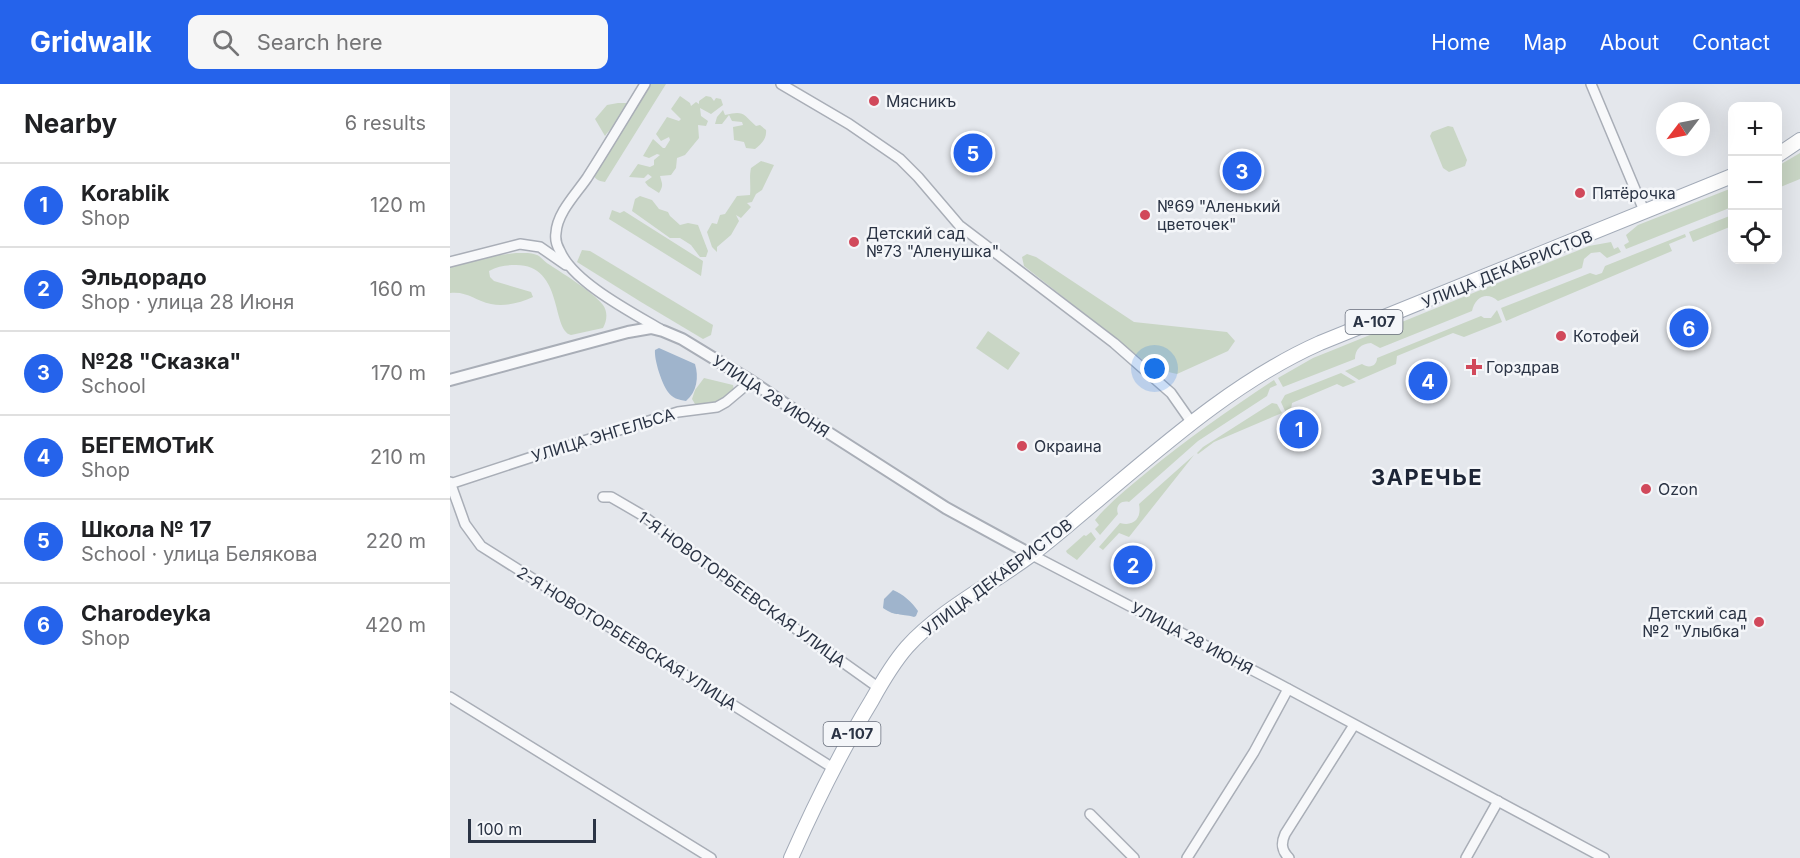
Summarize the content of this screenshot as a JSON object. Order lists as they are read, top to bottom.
{
  "streets": {
    "main road": ["УЛИЦА ДЕКАБРИСТОВ", "А-107"],
    "street": [
      "УЛИЦА 28 ИЮНЯ",
      "УЛИЦА ЭНГЕЛЬСА",
      "1-Я НОВОТОРБЕЕВСКАЯ УЛИЦА",
      "2-Я НОВОТОРБЕЕВСКАЯ УЛИЦА"
    ]
  },
  "crossings": [
    ["УЛИЦА ДЕКАБРИСТОВ", "УЛИЦА 28 ИЮНЯ"],
    ["УЛИЦА ДЕКАБРИСТОВ", "1-Я НОВОТОРБЕЕВСКАЯ УЛИЦА"],
    ["УЛИЦА ДЕКАБРИСТОВ", "2-Я НОВОТОРБЕЕВСКАЯ УЛИЦА"],
    ["УЛИЦА 28 ИЮНЯ", "УЛИЦА ЭНГЕЛЬСА"],
    ["УЛИЦА ЭНГЕЛЬСА", "2-Я НОВОТОРБЕЕВСКАЯ УЛИЦА"]
  ],
  "districts": ["ЗАРЕЧЬЕ"],
  "places": {
    "other": [
      "Мясникъ",
      "Пятёрочка",
      "№69 \"Аленький цветочек\"",
      "Детский сад №73 \"Аленушка\"",
      "Котофей",
      "Окраина",
      "Ozon",
      "Детский сад №2 \"Улыбка\""
    ],
    "health": ["Горздрав"]
  },
  "scale_bar": "100 m",
  "north": "bottom left",
  "page": {
    "header": "Gridwalk",
    "search": "Search here",
    "nav": [
      "Home",
      "Map",
      "About",
      "Contact"
    ],
    "heading": ["Nearby", "6 results"],
    "map_buttons": ["+", "−"],
    "pins": [
      "5",
      "3",
      "6",
      "4",
      "1",
      "2"
    ],
    "list": [
      {
        "mark": "1",
        "name": "Korablik",
        "note": "Shop",
        "value": "120 m"
      },
      {
        "mark": "2",
        "name": "Эльдорадо",
        "note": "Shop · улица 28 Июня",
        "value": "160 m"
      },
      {
        "mark": "3",
        "name": "№28 \"Сказка\"",
        "note": "School",
        "value": "170 m"
      },
      {
        "mark": "4",
        "name": "БЕГЕМОТиК",
        "note": "Shop",
        "value": "210 m"
      },
      {
        "mark": "5",
        "name": "Школа № 17",
        "note": "School · улица Белякова",
        "value": "220 m"
      },
      {
        "mark": "6",
        "name": "Charodeyka",
        "note": "Shop",
        "value": "420 m"
      }
    ],
    "scale": "100 m"
  }
}
